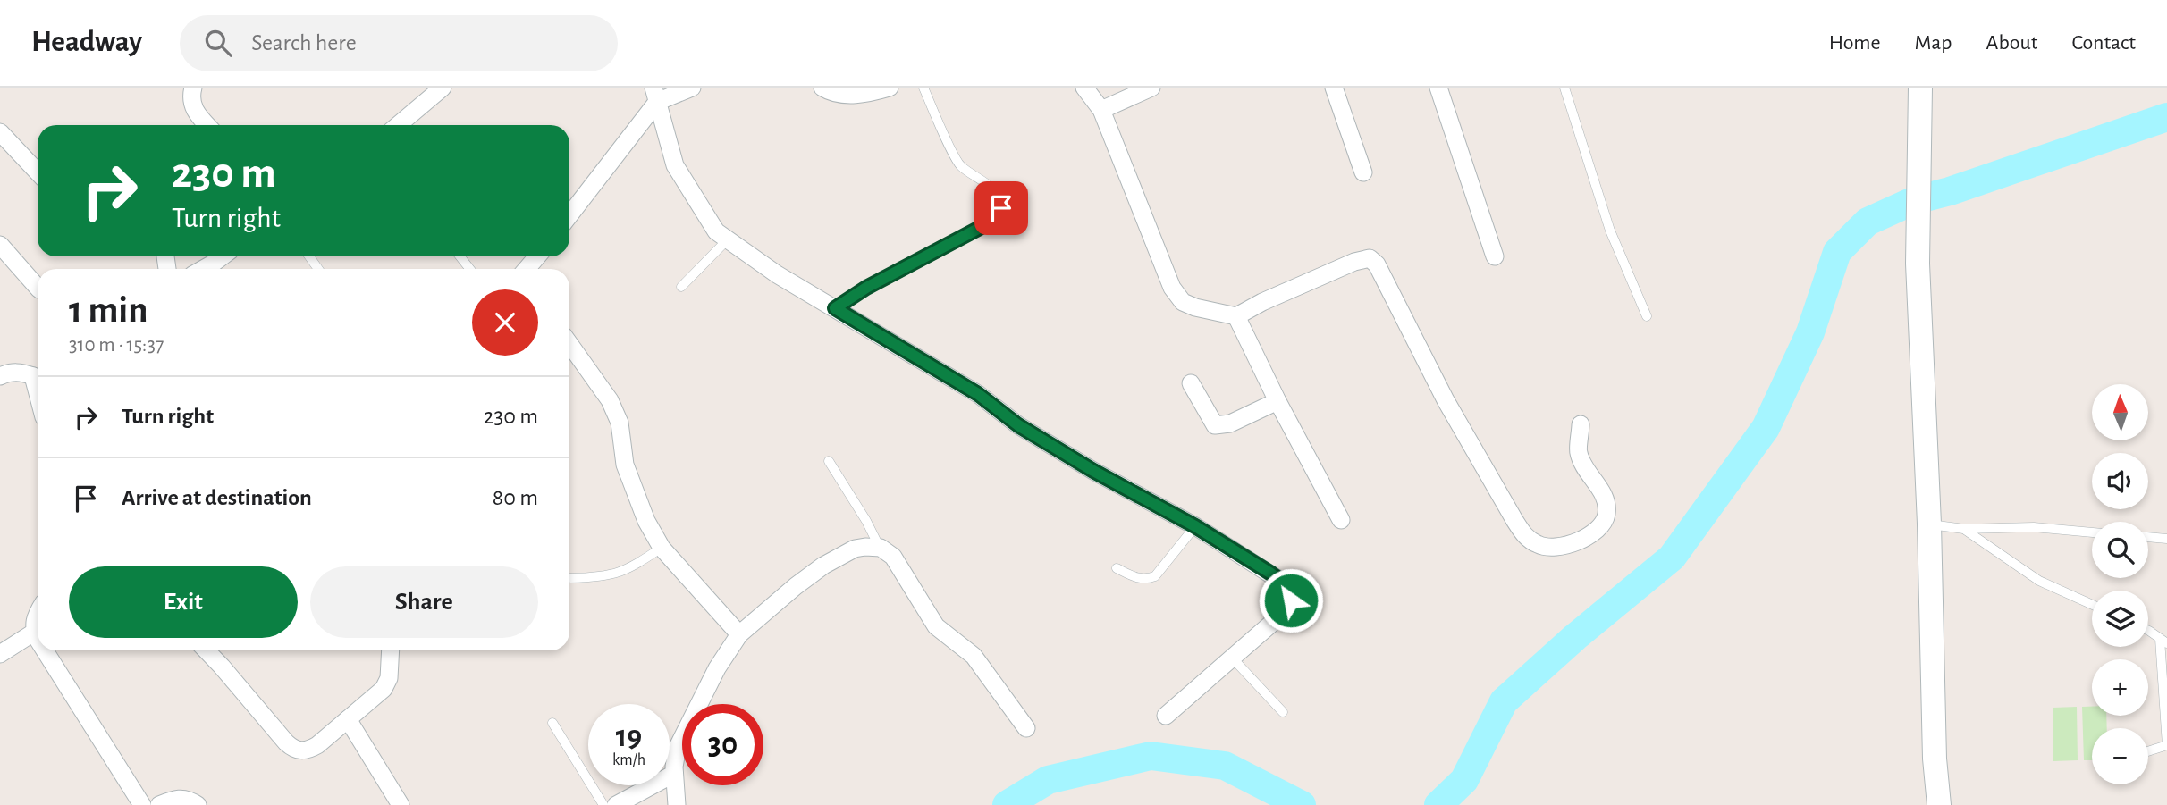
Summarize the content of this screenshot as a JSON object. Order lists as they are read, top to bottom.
{
  "north": "top",
  "page": {
    "header": "Headway",
    "search": "Search here",
    "nav": [
      "Home",
      "Map",
      "About",
      "Contact"
    ],
    "turn": ["230 m", "Turn right"],
    "heading": ["1 min", "310 m · 15:37"],
    "list": [
      {
        "name": "Turn right",
        "value": "230 m"
      },
      {
        "name": "Arrive at destination",
        "value": "80 m"
      }
    ],
    "map_buttons": ["+", "−"],
    "buttons": ["Exit", "Share"],
    "speed": "19 km/h",
    "limit": "30"
  }
}
